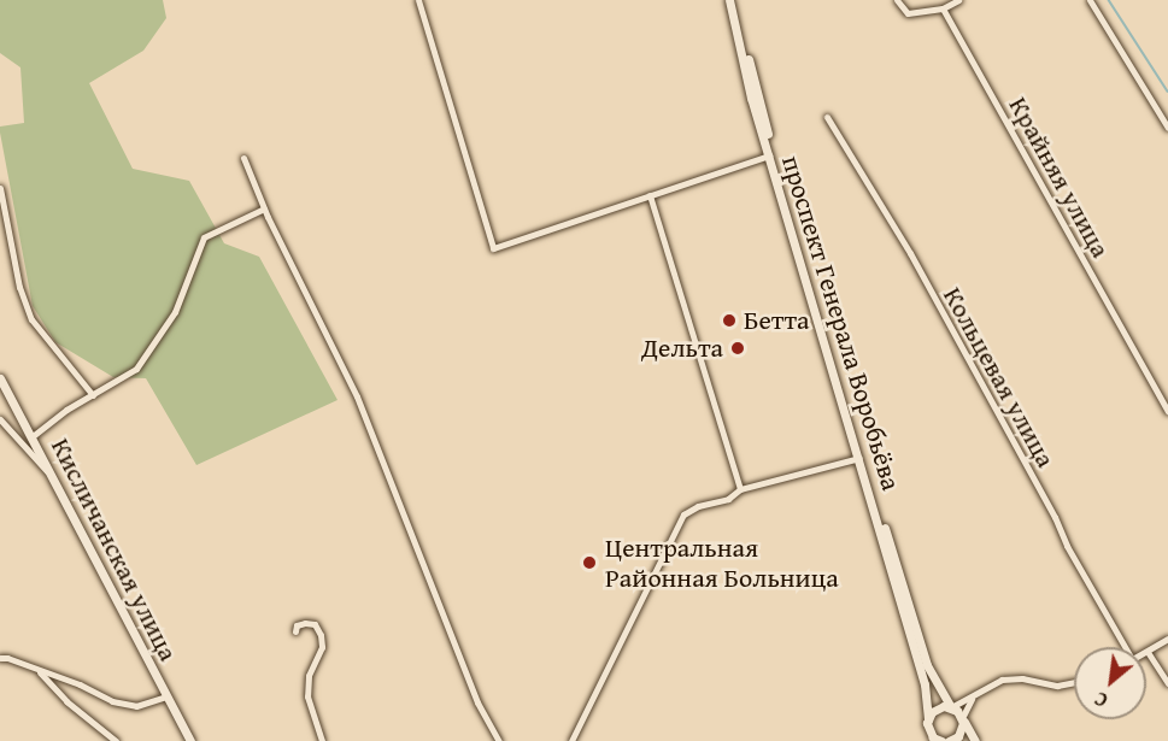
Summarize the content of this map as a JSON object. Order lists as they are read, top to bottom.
{
  "streets": {
    "main road": ["проспект Генерала Воробьёва", "Кисличанская улица"],
    "street": ["Крайняя улица", "Кольцевая улица"]
  },
  "places": ["Бетта", "Дельта", "Центральная Районная Больница"],
  "north": "bottom left"
}
